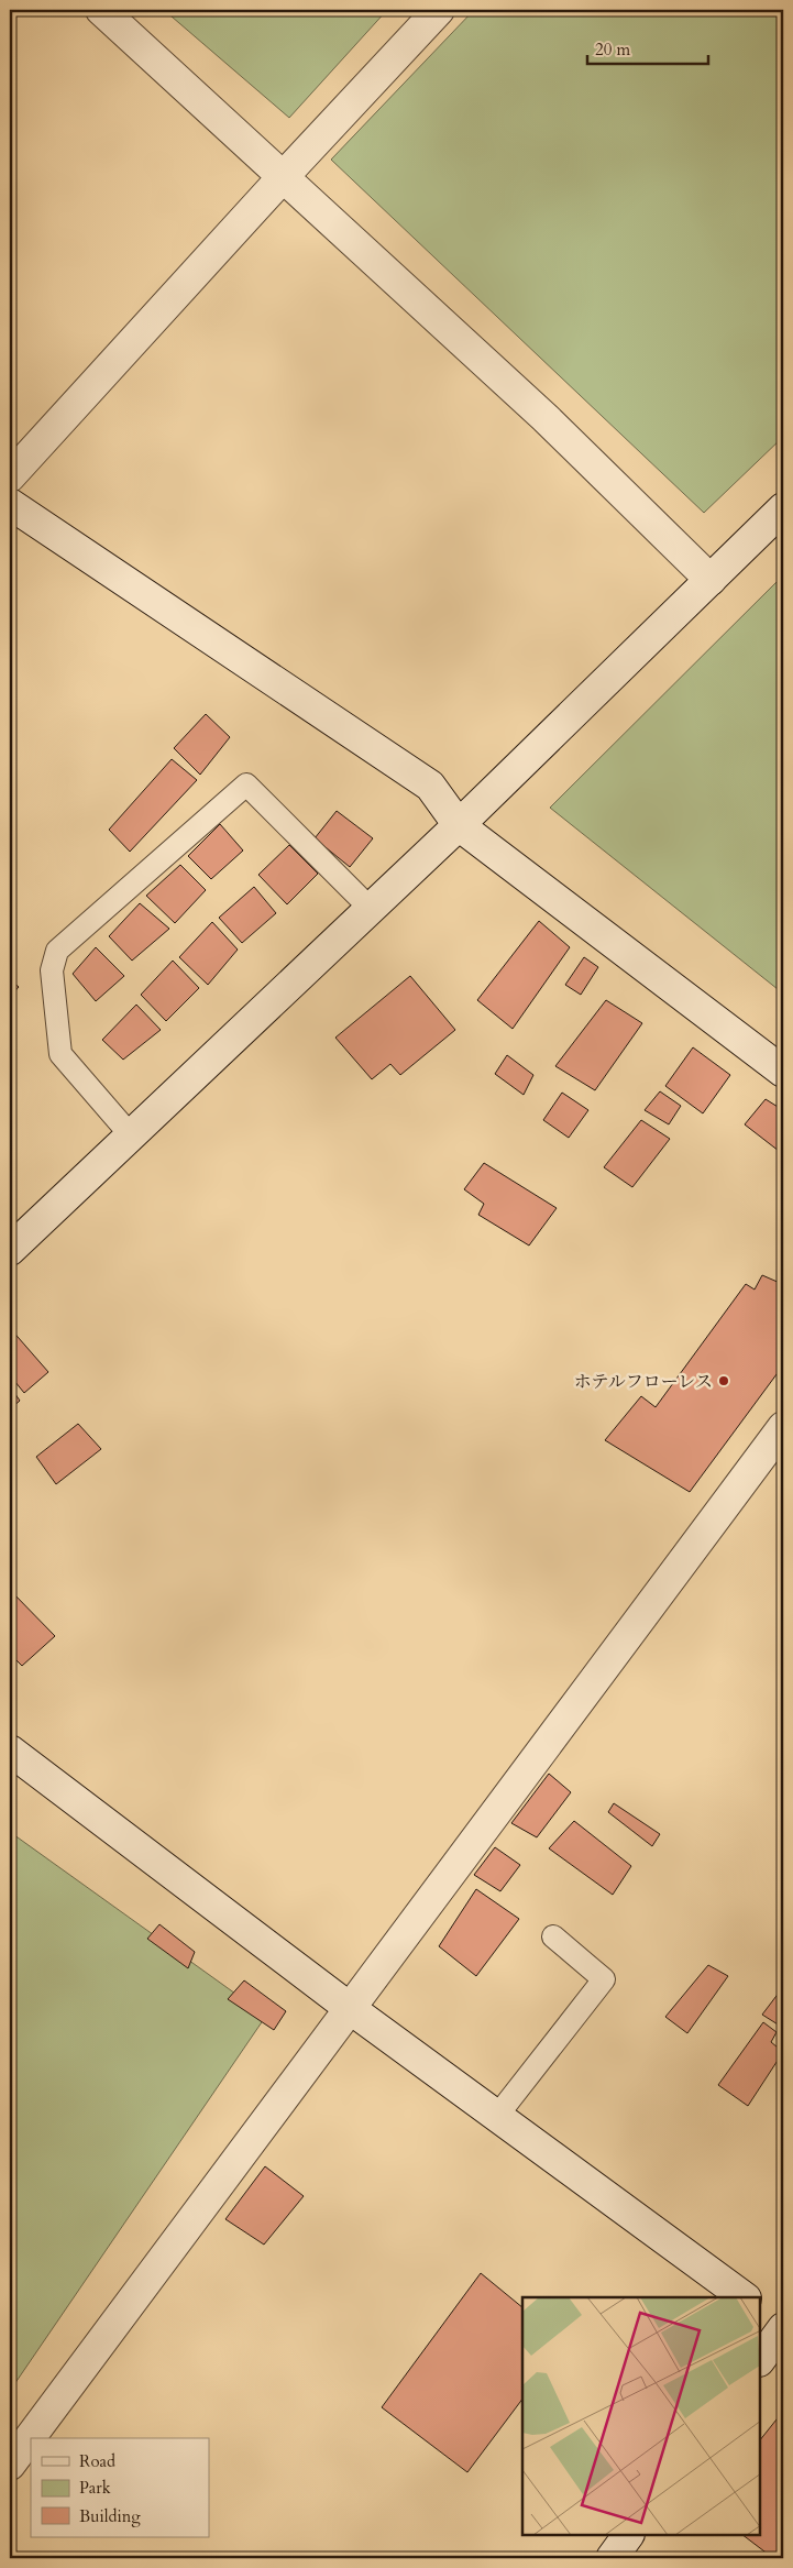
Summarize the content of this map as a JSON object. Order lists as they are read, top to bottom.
{
  "places": ["ホテルフローレス"],
  "legend": ["Road", "Park", "Building"],
  "scale_bar": "20 m"
}
